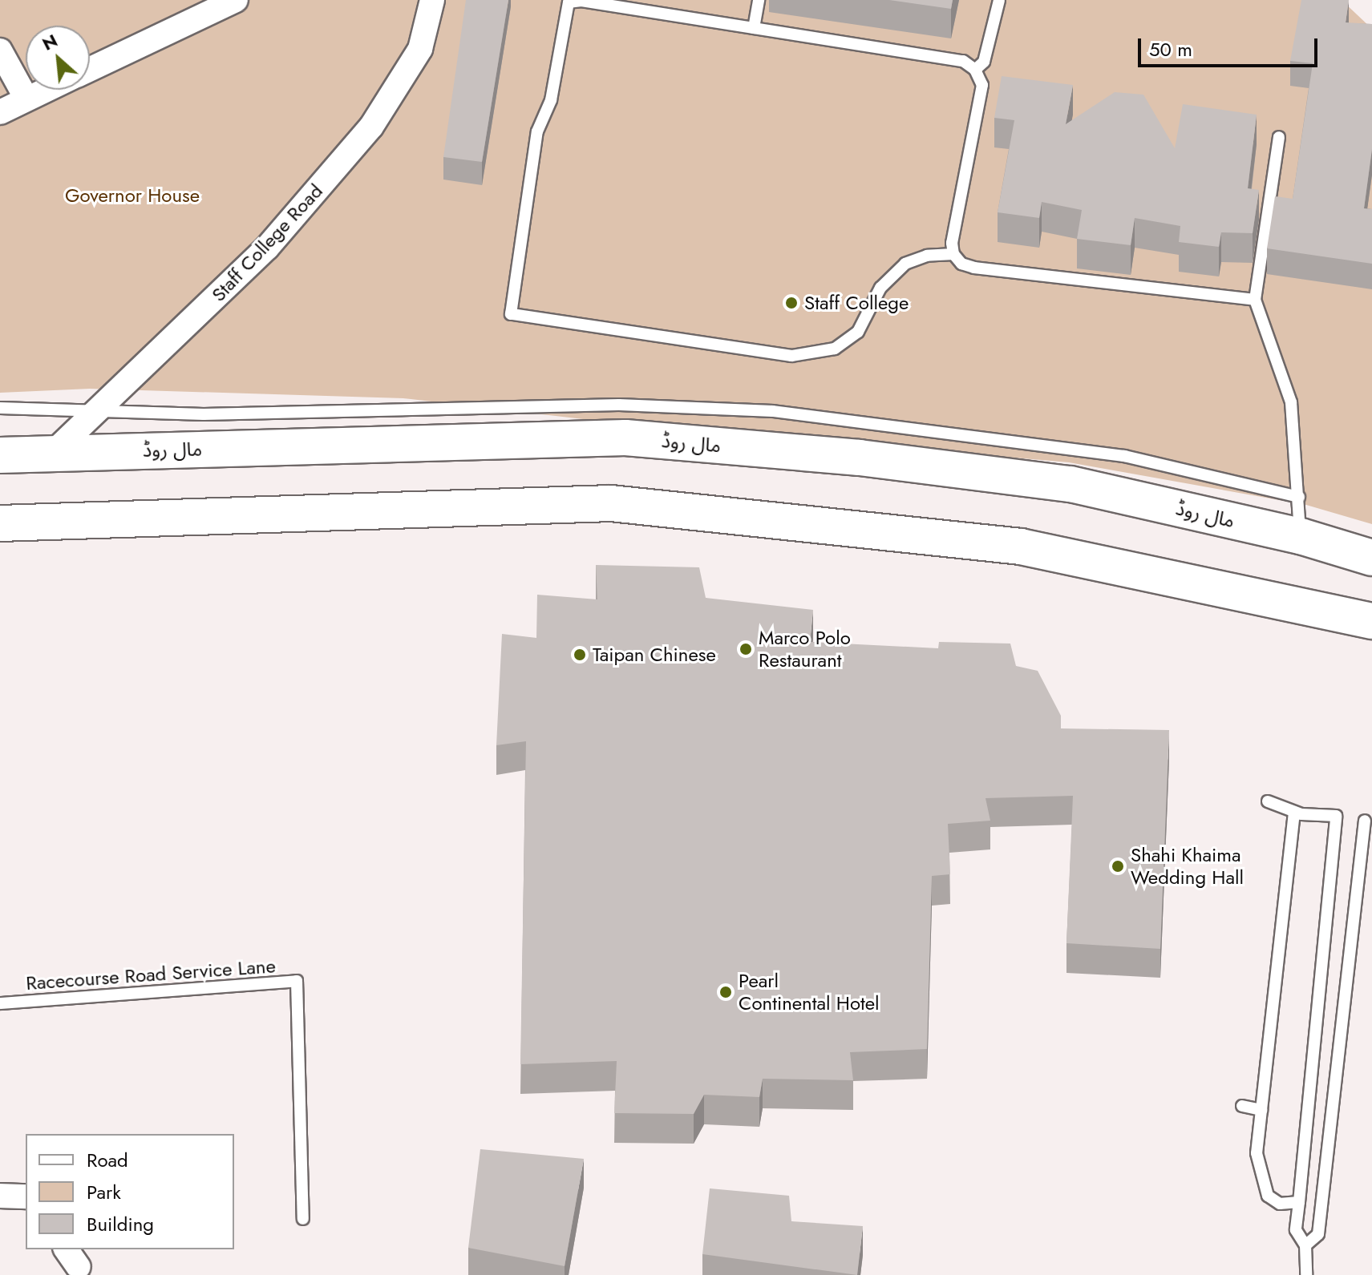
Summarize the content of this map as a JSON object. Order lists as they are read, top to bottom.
{
  "streets": {
    "main road": ["مال روڈ"],
    "street": ["Staff College Road"],
    "lane": ["Racecourse Road Service Lane"]
  },
  "crossings": [
    ["Staff College Road", "مال روڈ"]
  ],
  "parks": ["Governor House"],
  "places": [
    "Staff College",
    "Marco Polo Restaurant",
    "Taipan Chinese",
    "Shahi Khaima Wedding Hall",
    "Pearl Continental Hotel"
  ],
  "legend": ["Road", "Park", "Building"],
  "scale_bar": "50 m",
  "north": "top left"
}
